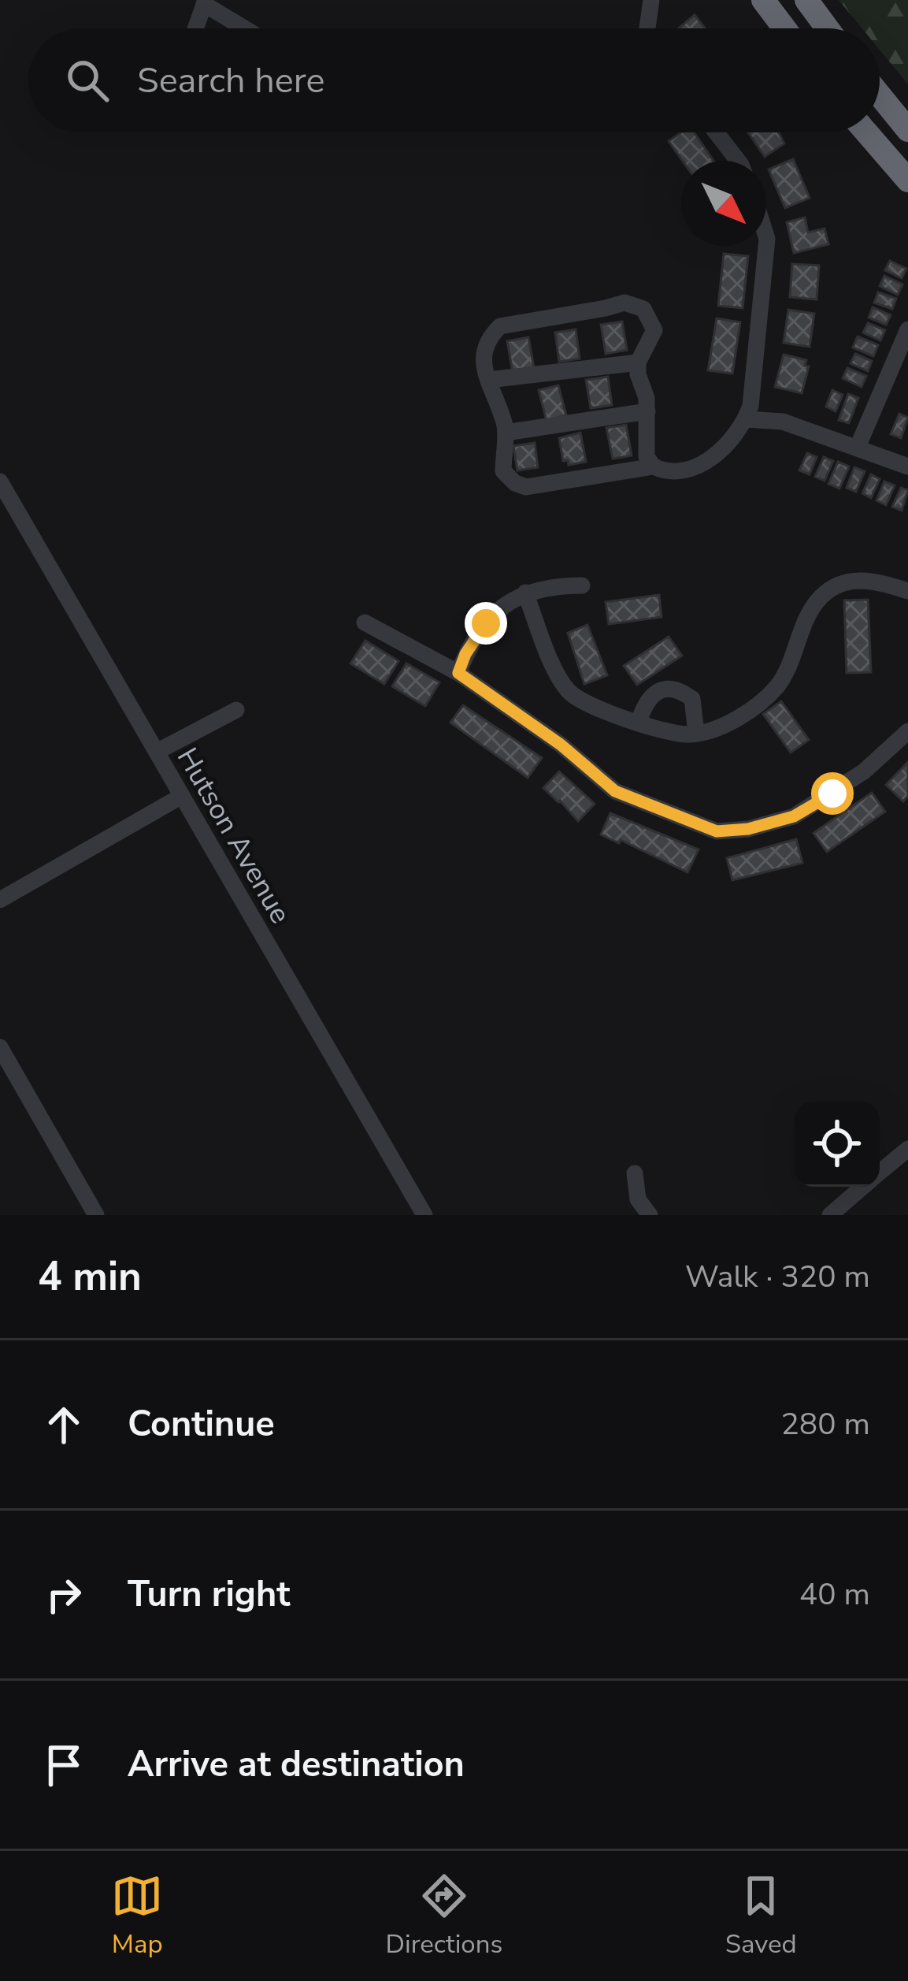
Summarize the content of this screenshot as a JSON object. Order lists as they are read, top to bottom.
{
  "streets": {
    "street": ["Hutson Avenue"]
  },
  "north": "bottom right",
  "page": {
    "search": "Search here",
    "heading": ["4 min", "Walk · 320 m"],
    "list": [
      ["Continue", "280 m"],
      ["Turn right", "40 m"],
      "Arrive at destination"
    ],
    "nav": ["Map", "Directions", "Saved"]
  }
}
